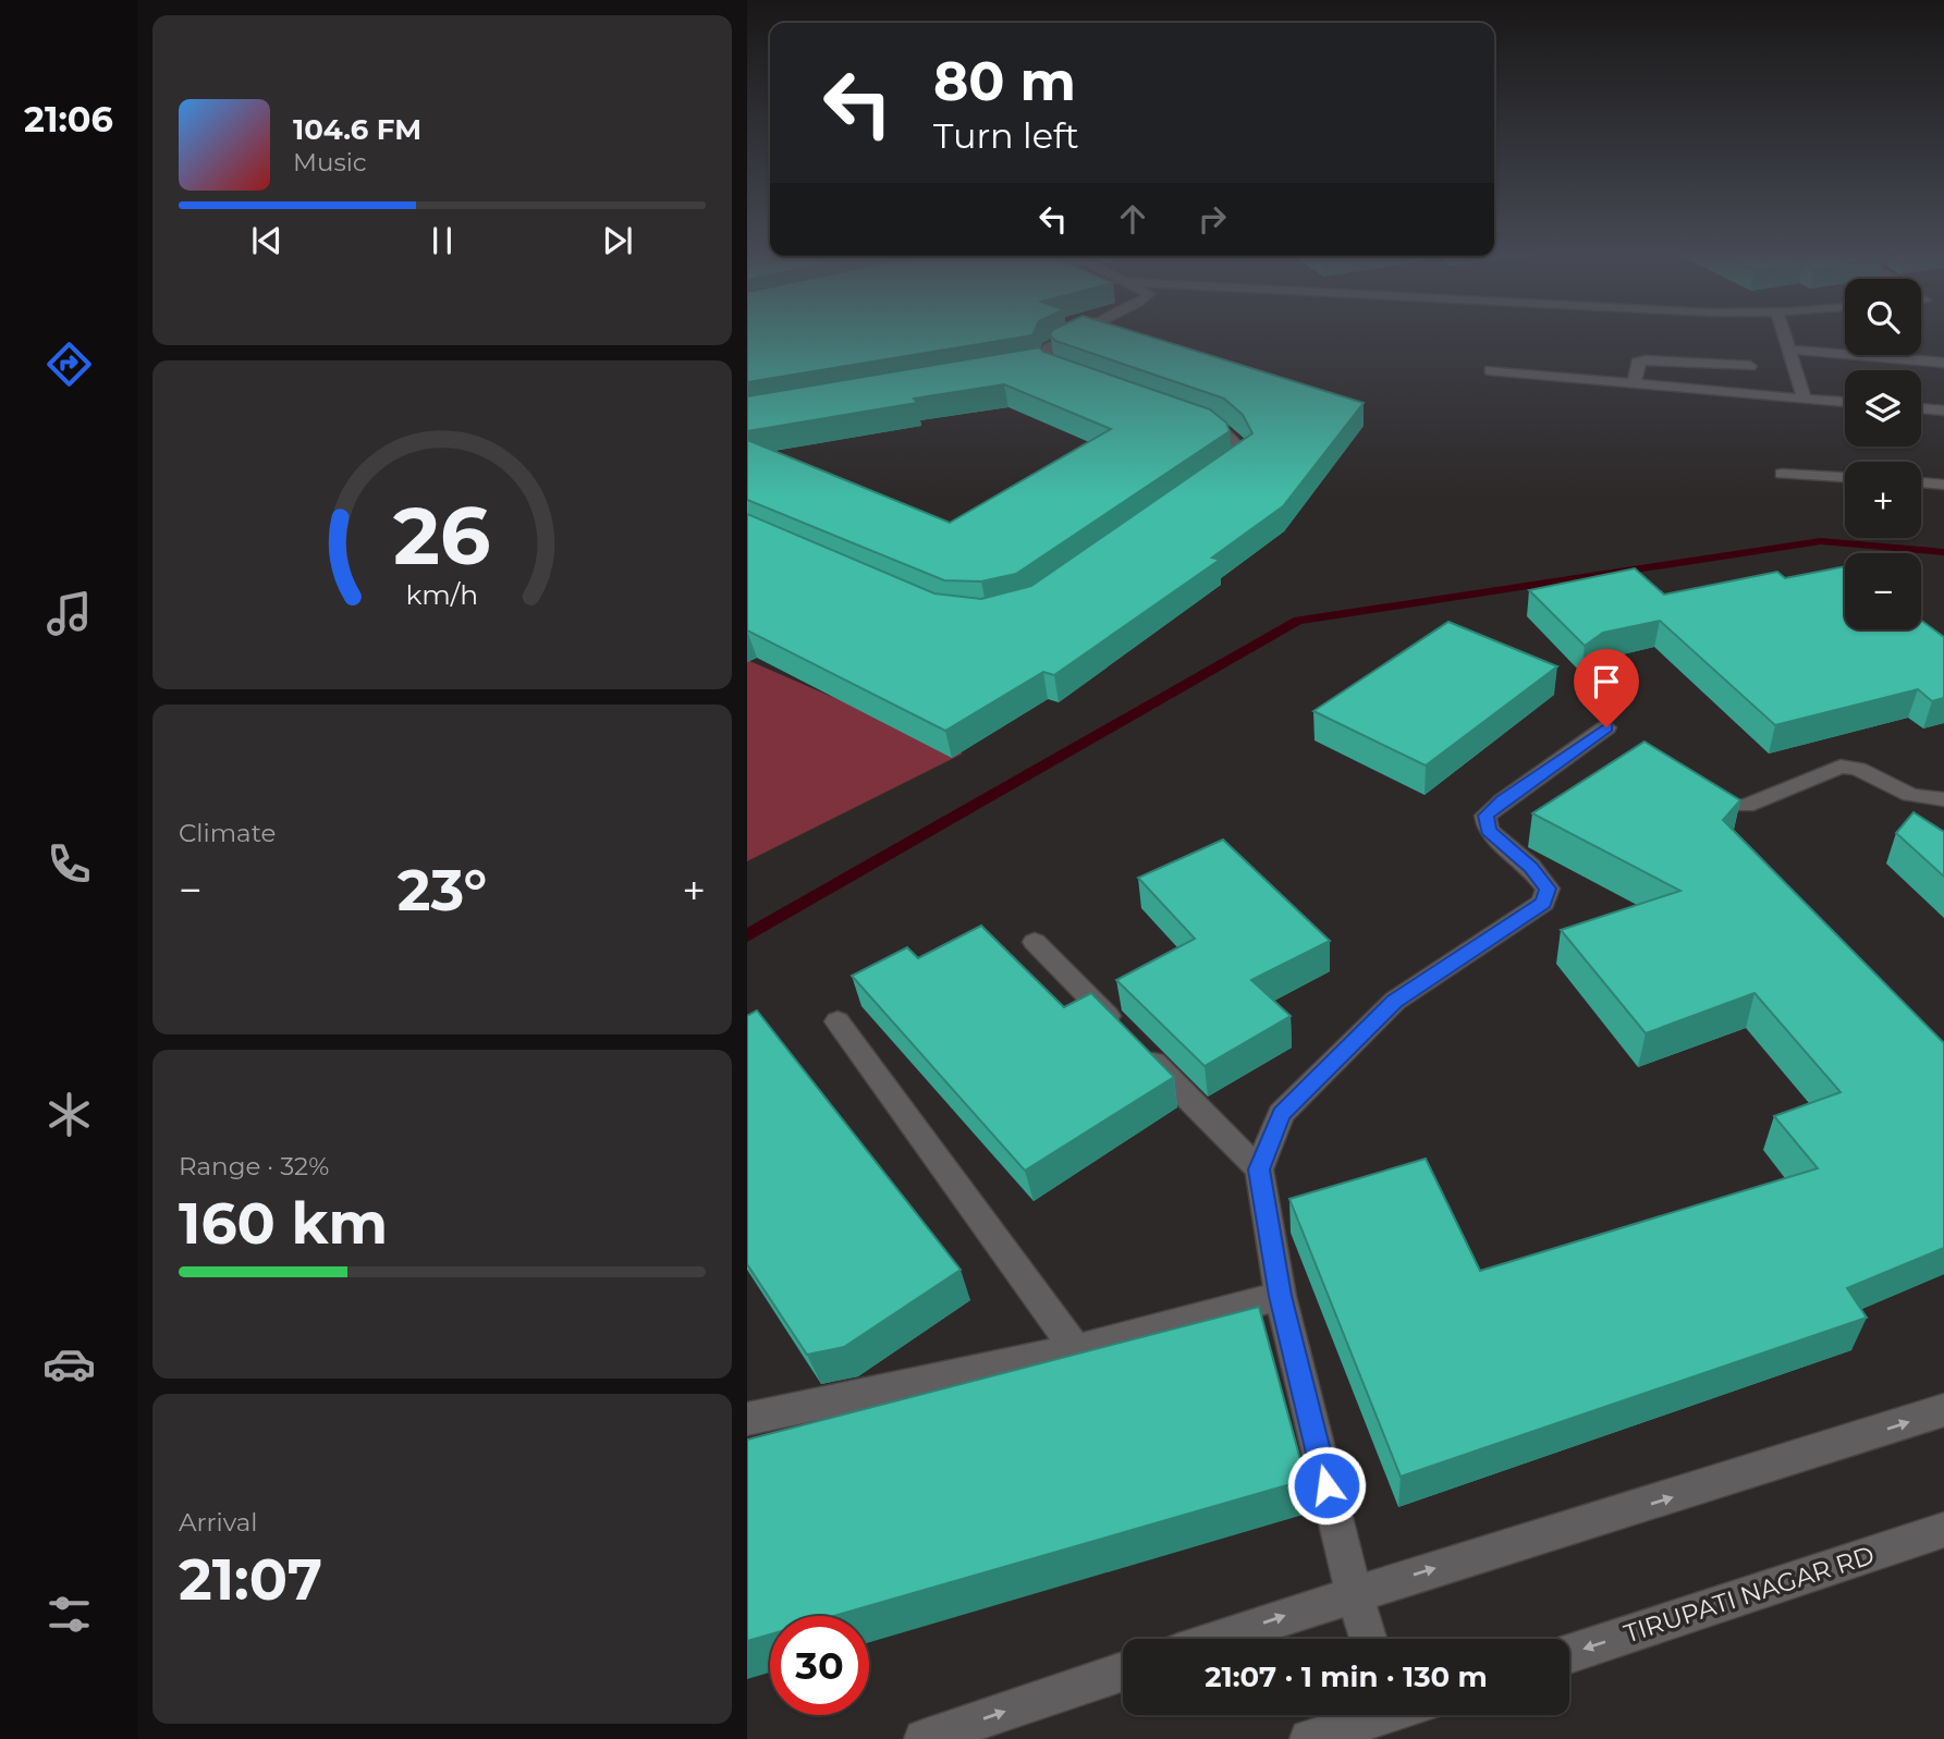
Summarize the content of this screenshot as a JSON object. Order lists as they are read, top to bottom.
{
  "streets": {
    "street": ["TIRUPATI NAGAR RD"]
  },
  "page": {
    "tabs": "21:06",
    "turn": ["80 m", "Turn left"],
    "song": ["104.6 FM", "Music"],
    "map_buttons": ["+", "−"],
    "tile": [
      "Climate",
      ["Range · 32%", "160 km"],
      ["Arrival", "21:07"]
    ],
    "heat": ["−", "23°", "+"],
    "limit": "30",
    "trip": "21:07 · 1 min · 130 m",
    "gauge": ["26", "km/h"]
  }
}
